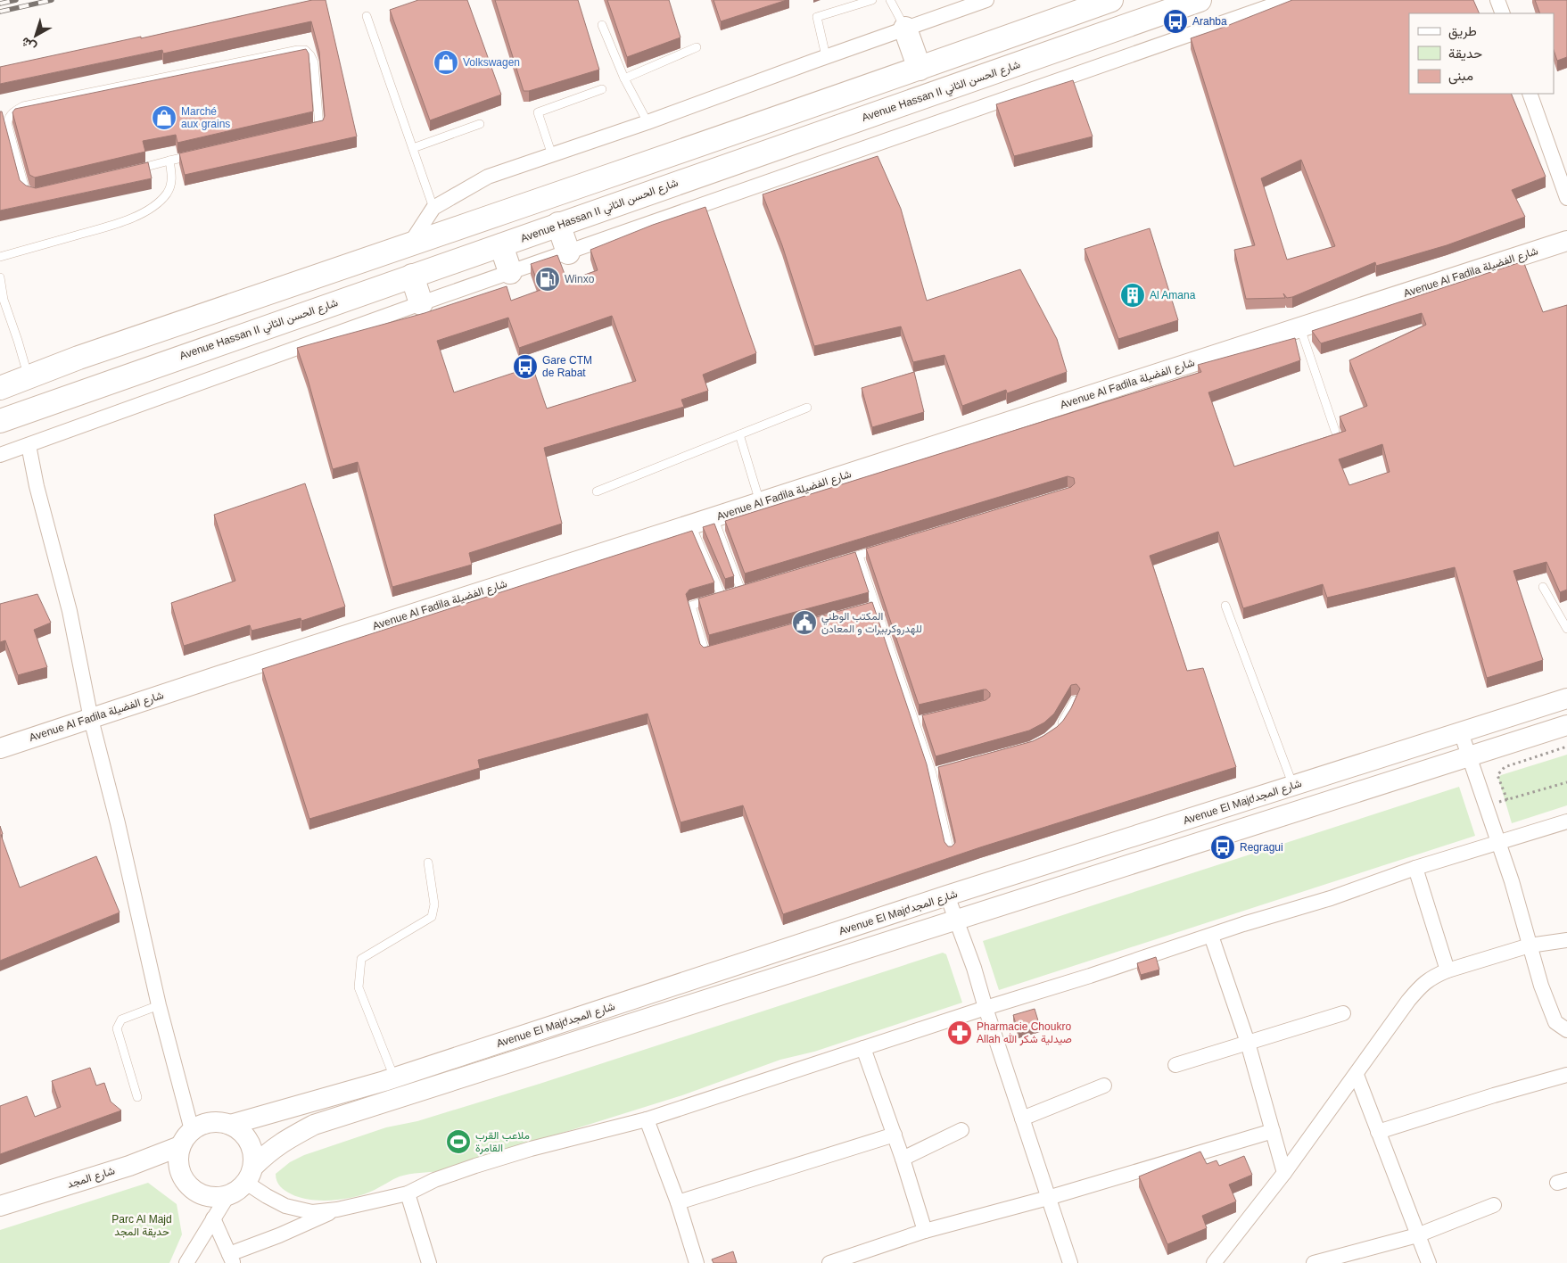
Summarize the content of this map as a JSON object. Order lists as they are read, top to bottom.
{
  "streets": {
    "main road": [
      "Avenue Hassan II شارع الحسن الثاني",
      "Avenue Al Fadila شارع الفضيلة",
      "Avenue El Majdشارع المجد",
      "شارع المجد"
    ]
  },
  "crossings": [
    ["Avenue El Majdشارع المجد", "شارع المجد"]
  ],
  "parks": ["Parc Al Majd حديقة المجد"],
  "places": {
    "bus stop": ["Arahba", "Gare CTM de Rabat", "Regragui"],
    "shop": ["Volkswagen", "Marché aux grains"],
    "fuel station": ["Winxo"],
    "building": ["Al Amana"],
    "public building": ["المكتب الوطني للهدروكربيرات و المعادن"],
    "pharmacy": ["Pharmacie Choukro Allah صيدلية شكر الله"],
    "sports": ["ملاعب القرب القامرة"]
  },
  "legend": ["طريق", "حديقة", "مبنى"],
  "north": "bottom left"
}
